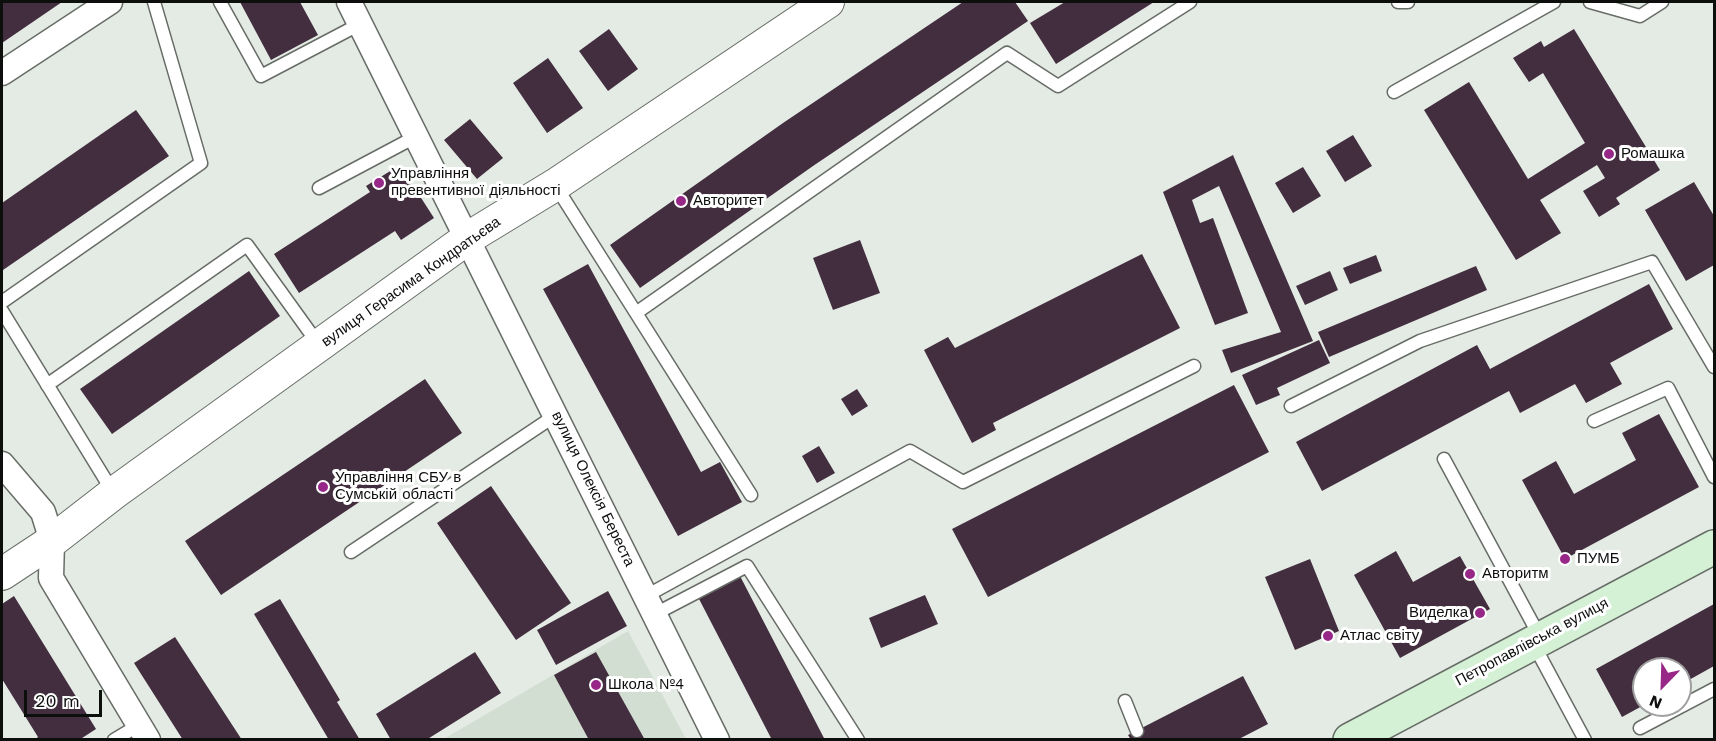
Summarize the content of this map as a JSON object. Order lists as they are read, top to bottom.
{
  "streets": {
    "main road": ["Петропавлівська вулиця"],
    "street": ["вулиця Герасима Кондратьєва", "вулиця Олексія Береста"]
  },
  "crossings": [
    ["вулиця Герасима Кондратьєва", "вулиця Олексія Береста"]
  ],
  "places": [
    "Ромашка",
    "Управління превентивної діяльності",
    "Авторитет",
    "Управління СБУ в Сумській області",
    "ПУМБ",
    "Авторитм",
    "Виделка",
    "Атлас світу",
    "Школа №4"
  ],
  "scale_bar": "20 m",
  "north": "bottom left"
}
